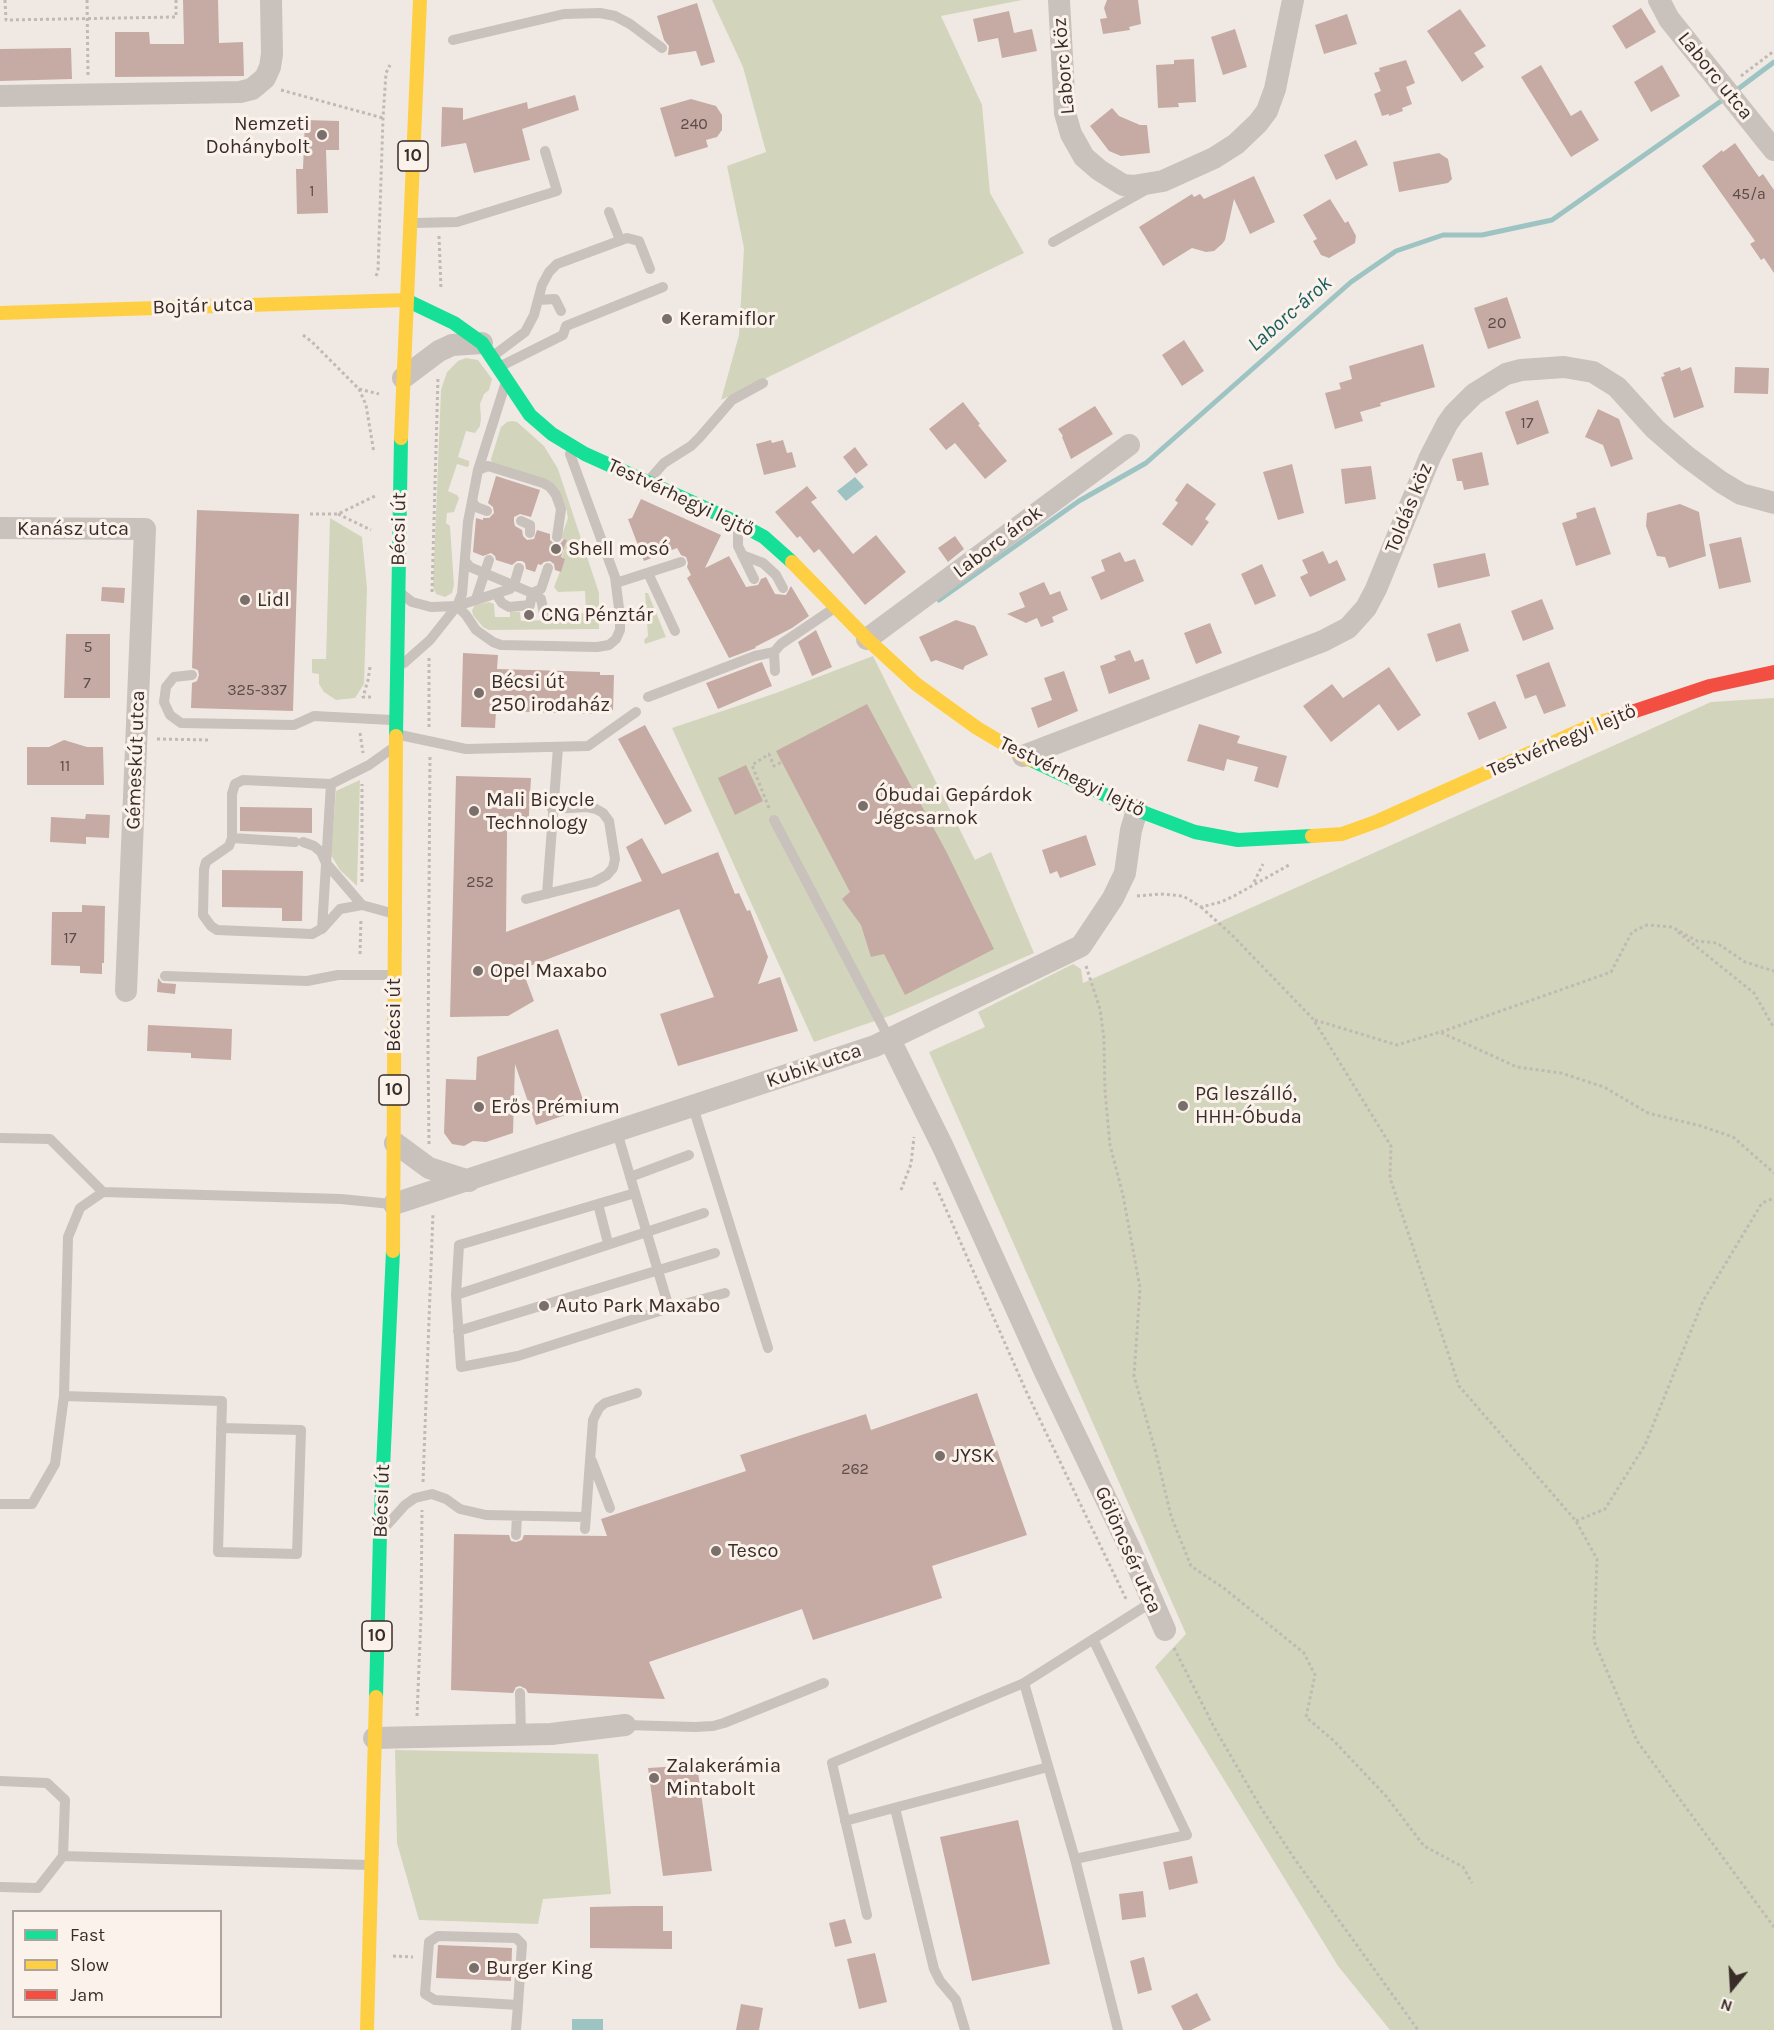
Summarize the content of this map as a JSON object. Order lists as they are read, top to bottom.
{
  "streets": {
    "main road": [
      "10",
      "Bojtár utca",
      "Testvérhegyi lejtő",
      "Bécsi út"
    ],
    "street": [
      "Laborc köz",
      "Laborc utca",
      "Toldás köz",
      "Kanász utca",
      "Laborc árok",
      "Gémeskút utca",
      "Kubik utca",
      "Gölöncsér utca"
    ]
  },
  "crossings": [
    ["Bojtár utca", "Testvérhegyi lejtő"],
    ["Bojtár utca", "Bécsi út"],
    ["Testvérhegyi lejtő", "Toldás köz"],
    ["Testvérhegyi lejtő", "Bécsi út"],
    ["Testvérhegyi lejtő", "Laborc árok"],
    ["Kanász utca", "Gémeskút utca"],
    ["Bécsi út", "Kubik utca"],
    ["Kubik utca", "Gölöncsér utca"]
  ],
  "water": ["Laborc-árok"],
  "places": [
    "Nemzeti Dohánybolt",
    "Keramiflor",
    "Shell mosó",
    "Lidl",
    "CNG Pénztár",
    "Bécsi út 250 irodaház",
    "Óbudai Gepárdok Jégcsarnok",
    "Mali Bicycle Technology",
    "Opel Maxabo",
    "PG leszálló, HHH-Óbuda",
    "Erős Prémium",
    "Auto Park Maxabo",
    "JYSK",
    "Tesco",
    "Zalakerámia Mintabolt",
    "Burger King"
  ],
  "house_numbers": [
    "240",
    "1",
    "45/a",
    "20",
    "17",
    "5",
    "7",
    "325-337",
    "11",
    "252",
    "17",
    "262"
  ],
  "legend": ["Fast", "Slow", "Jam"],
  "north": "bottom"
}
